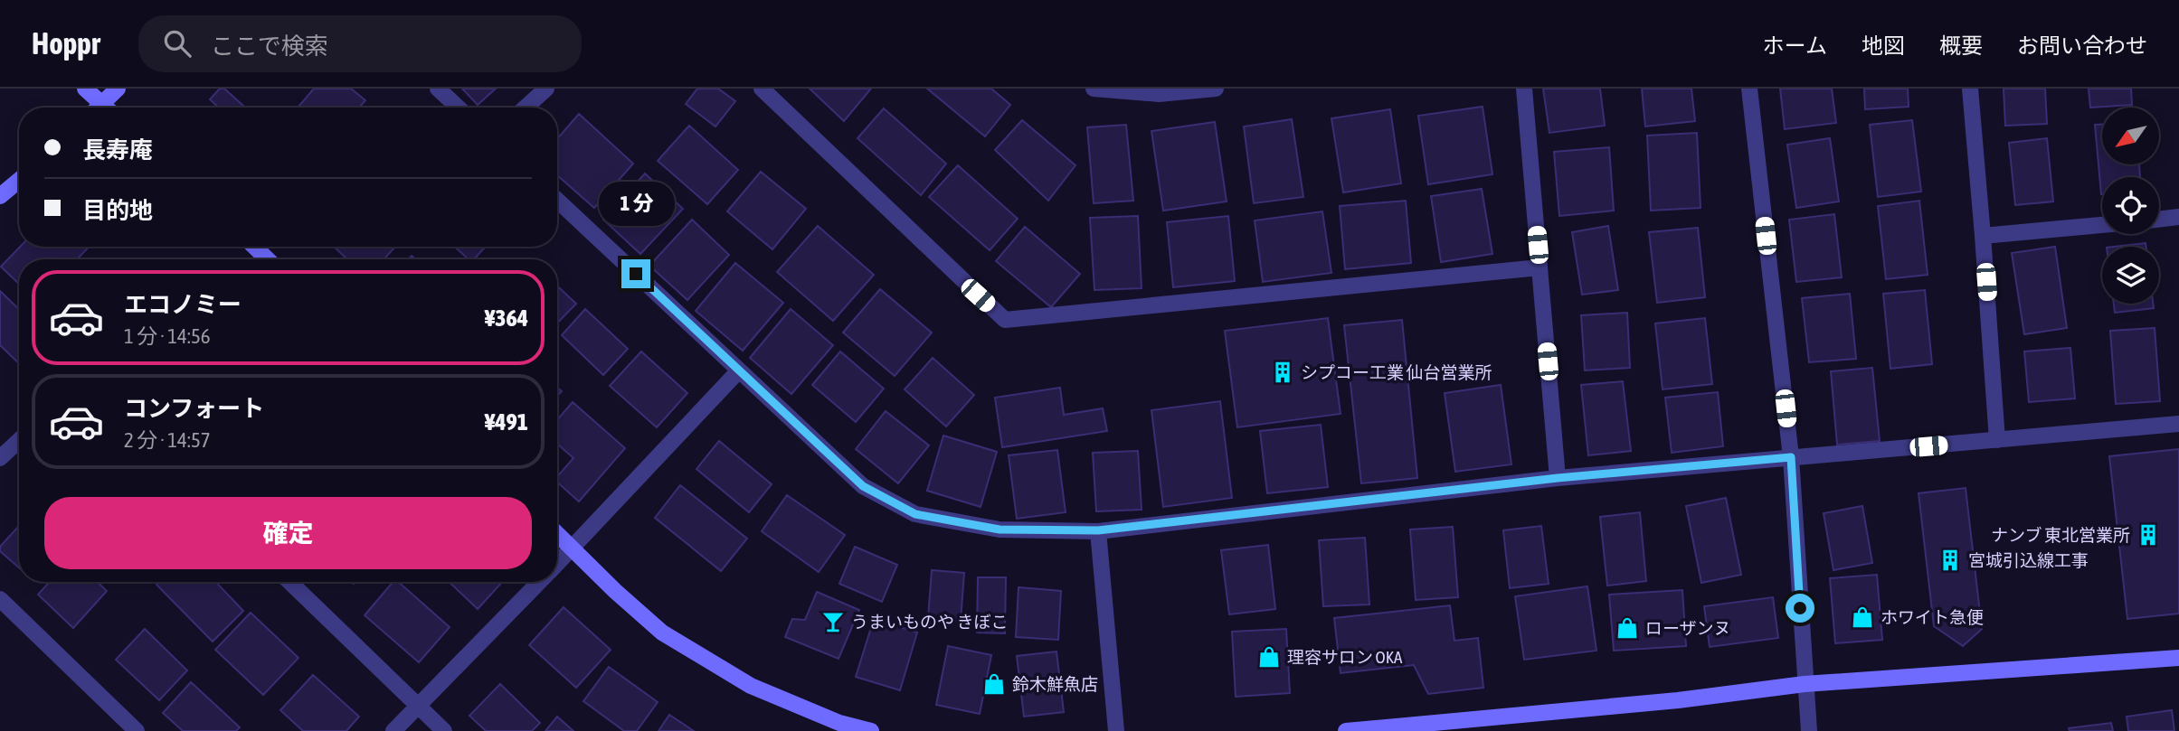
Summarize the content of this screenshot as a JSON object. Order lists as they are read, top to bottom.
{
  "places": {
    "building": ["シプコー工業 仙台営業所", "ナンブ 東北営業所", "宮城引込線工事"],
    "shop": [
      "ホワイト急便",
      "ローザンヌ",
      "理容サロン OKA",
      "鈴木鮮魚店"
    ],
    "bar": ["うまいものや きぼこ"]
  },
  "north": "bottom left",
  "page": {
    "header": "Hoppr",
    "search": "ここで検索",
    "nav": [
      "ホーム",
      "地図",
      "概要",
      "お問い合わせ"
    ],
    "banner": ["長寿庵", "目的地"],
    "bubble": "1 分",
    "list": [
      {
        "name": "エコノミー",
        "note": "1 分 · 14:56",
        "value": "¥364"
      },
      {
        "name": "コンフォート",
        "note": "2 分 · 14:57",
        "value": "¥491"
      }
    ],
    "buttons": "確定"
  }
}
